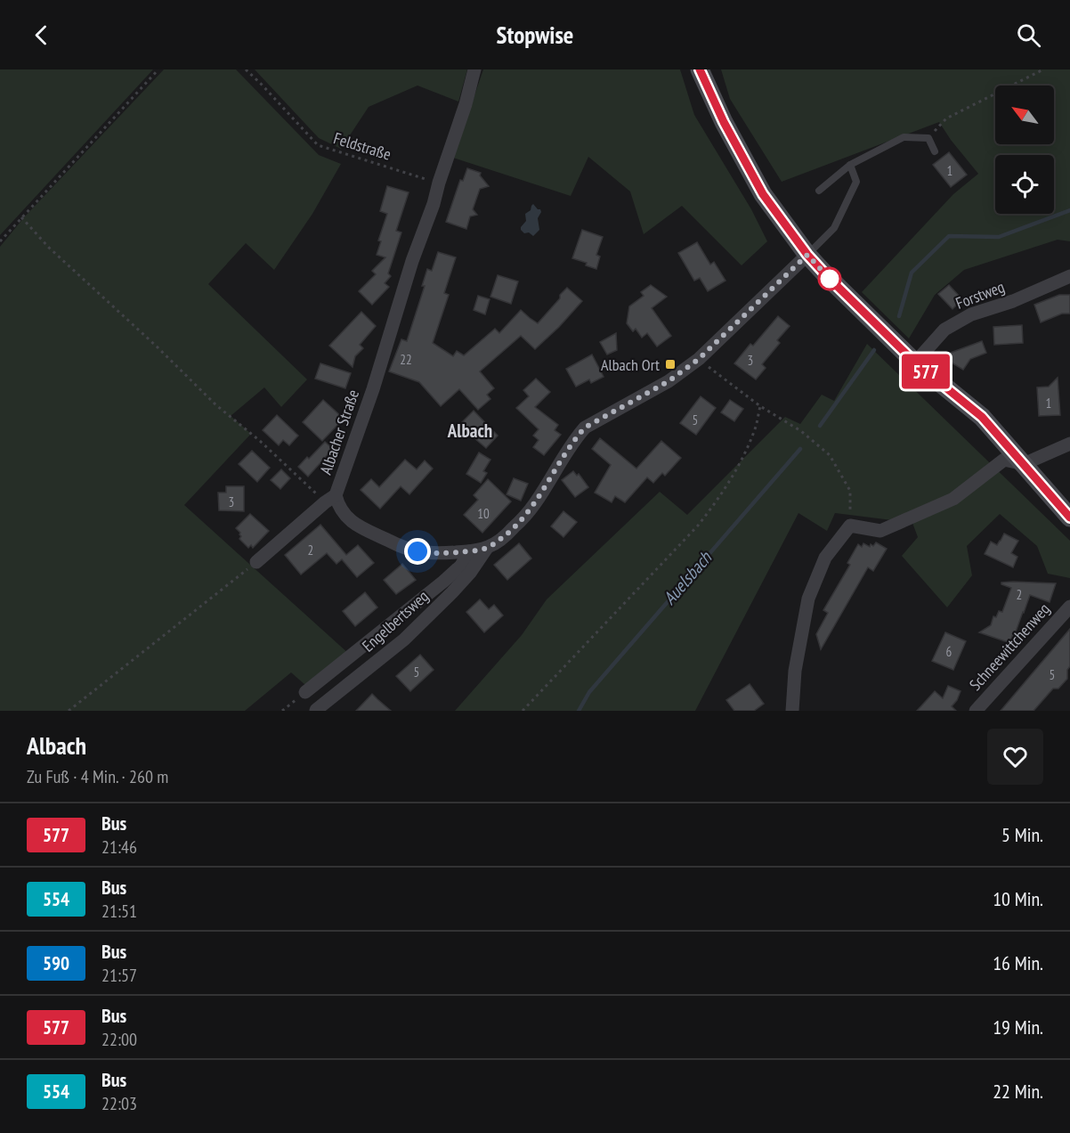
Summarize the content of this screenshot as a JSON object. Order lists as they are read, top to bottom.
{
  "streets": {
    "street": [
      "Forstweg",
      "Albacher Straße",
      "Engelbertsweg",
      "Schneewittchenweg"
    ],
    "path": ["Feldstraße"]
  },
  "crossings": [
    ["Feldstraße", "Albacher Straße"],
    ["Albacher Straße", "Engelbertsweg"]
  ],
  "districts": ["Albach"],
  "water": ["Auelsbach"],
  "places": {
    "transit": ["Albach Ort"]
  },
  "lines": ["bus line 577"],
  "house_numbers": [
    "1",
    "22",
    "3",
    "1",
    "5",
    "3",
    "10",
    "2",
    "2",
    "6",
    "5",
    "5"
  ],
  "north": "top left",
  "page": {
    "header": "Stopwise",
    "on_map": "577",
    "heading": ["Albach", "Zu Fuß · 4 Min. · 260 m"],
    "list": [
      {
        "mark": "577",
        "name": "Bus",
        "note": "21:46",
        "value": "5 Min."
      },
      {
        "mark": "554",
        "name": "Bus",
        "note": "21:51",
        "value": "10 Min."
      },
      {
        "mark": "590",
        "name": "Bus",
        "note": "21:57",
        "value": "16 Min."
      },
      {
        "mark": "577",
        "name": "Bus",
        "note": "22:00",
        "value": "19 Min."
      },
      {
        "mark": "554",
        "name": "Bus",
        "note": "22:03",
        "value": "22 Min."
      }
    ]
  }
}
